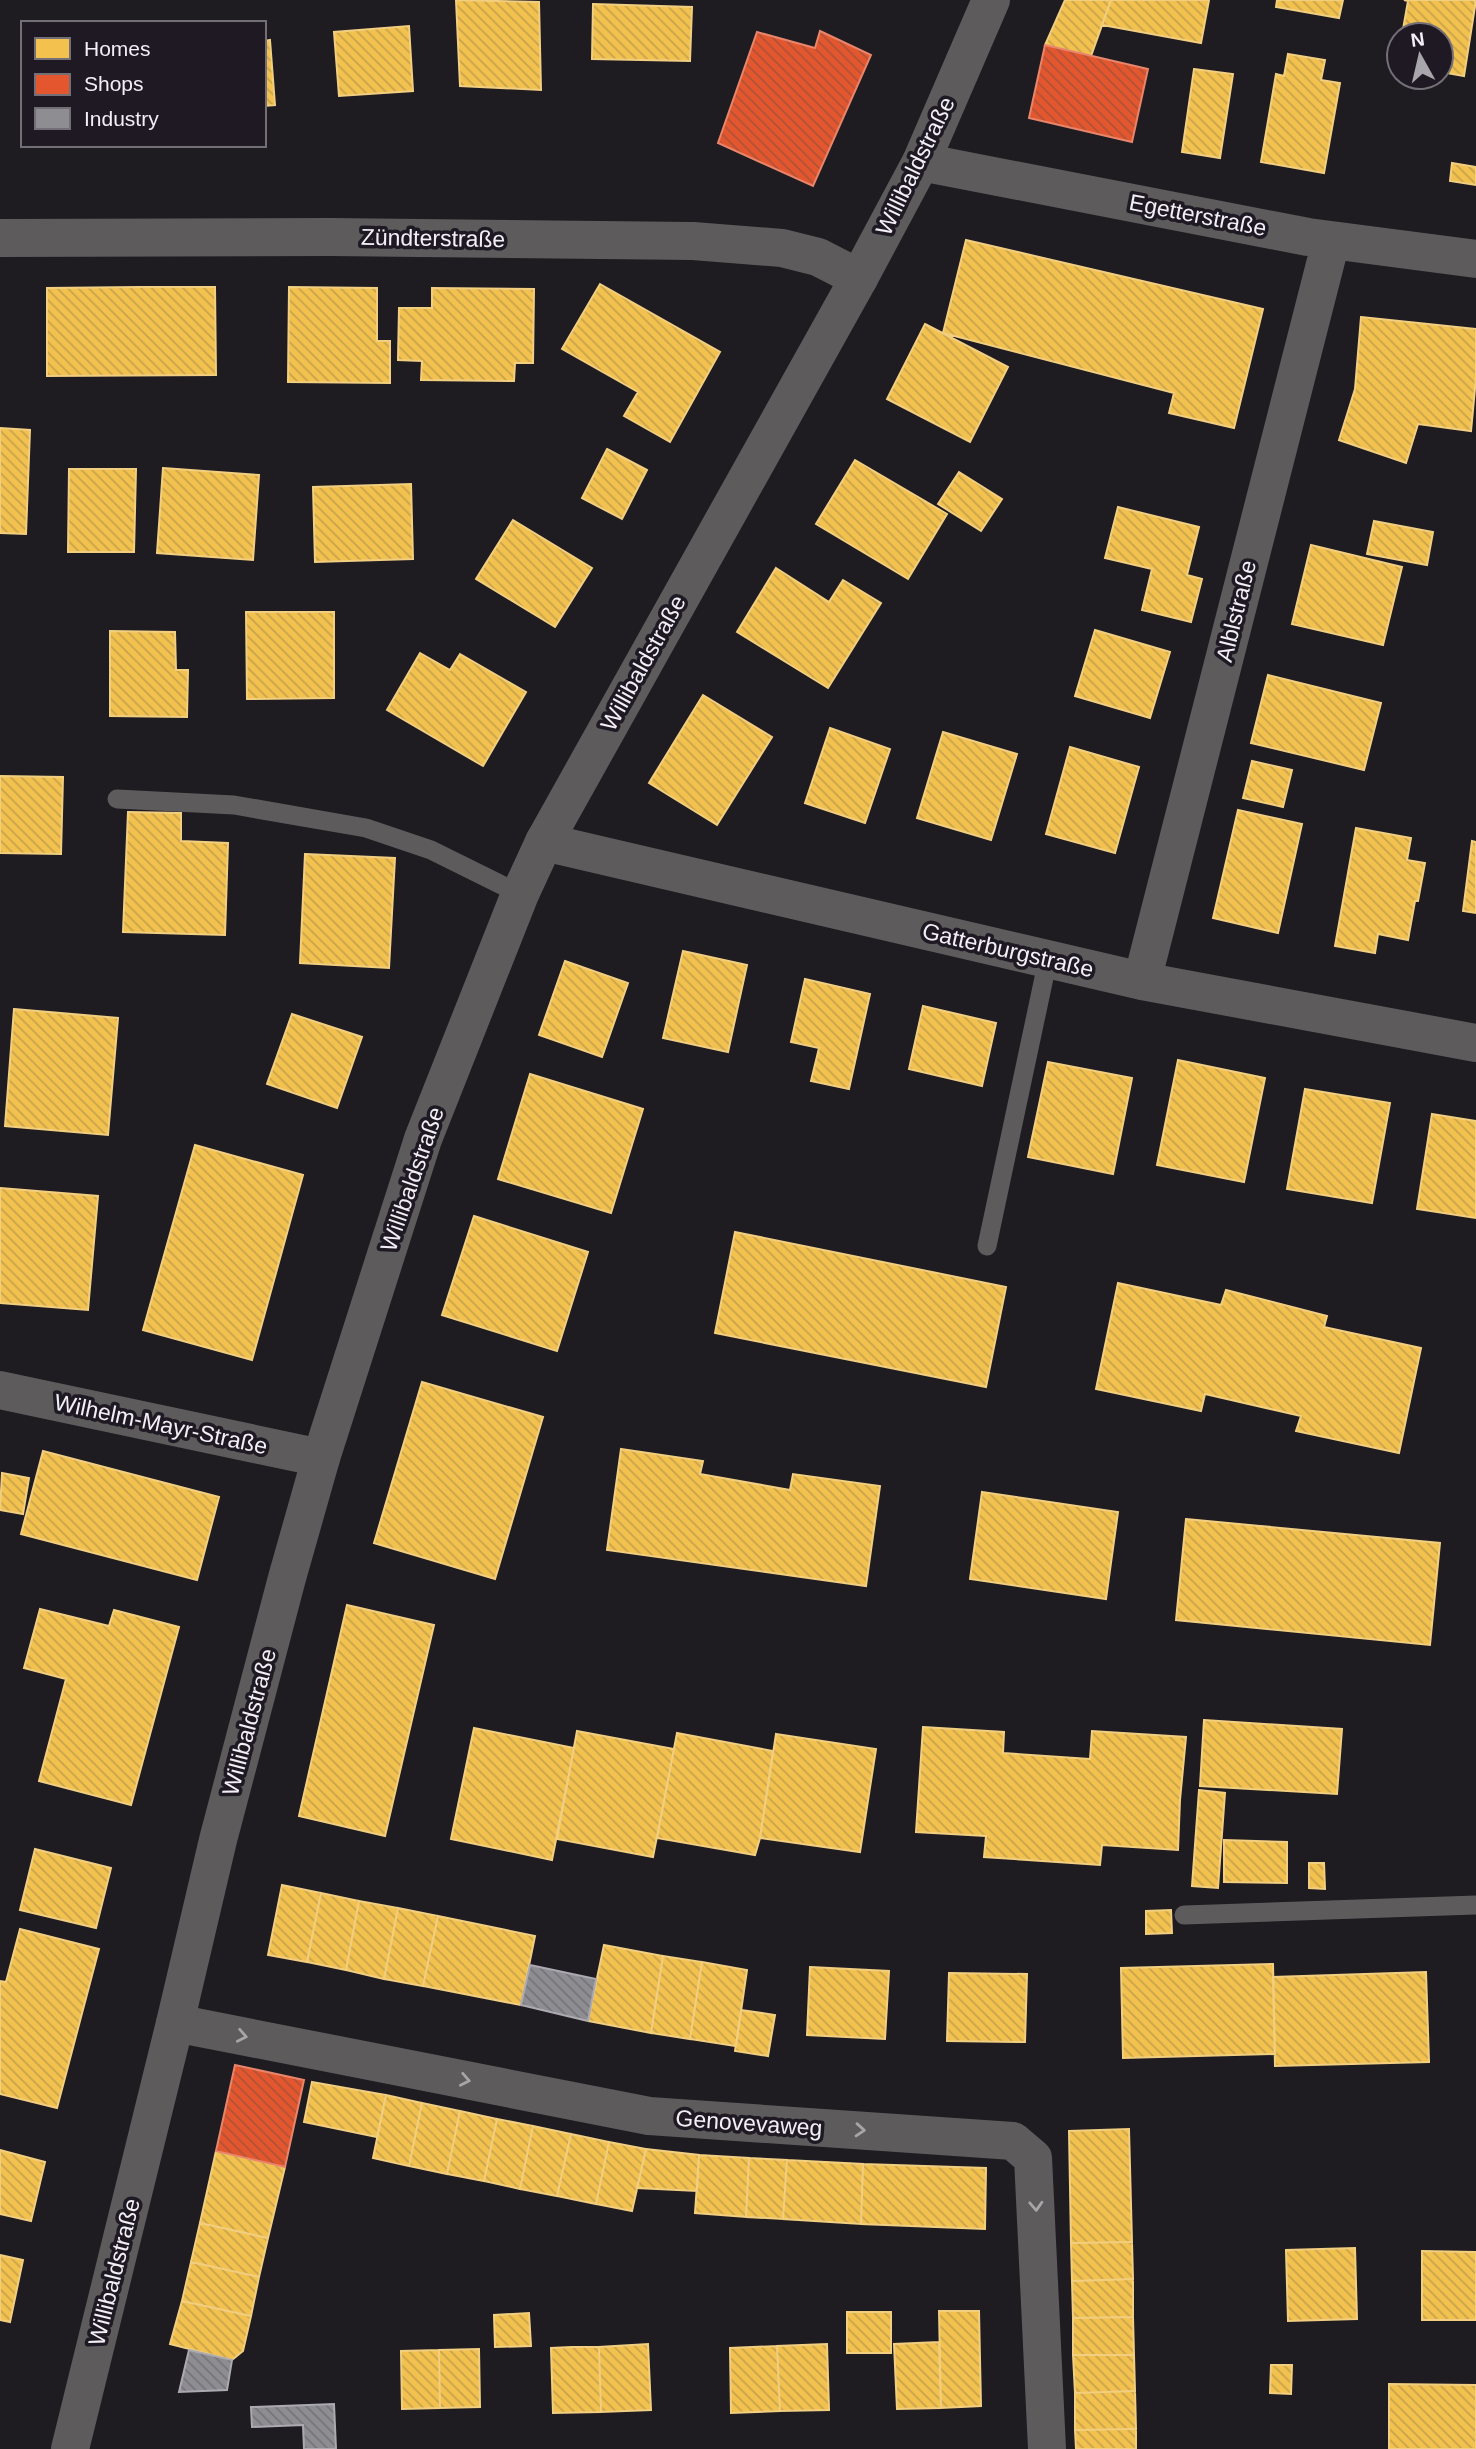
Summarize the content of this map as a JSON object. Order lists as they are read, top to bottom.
{
  "streets": {
    "street": [
      "Willibaldstraße",
      "Egetterstraße",
      "Zündterstraße",
      "Alblstraße",
      "Gatterburgstraße",
      "Wilhelm-Mayr-Straße",
      "Genovevaweg"
    ]
  },
  "crossings": [
    ["Willibaldstraße", "Egetterstraße"],
    ["Willibaldstraße", "Zündterstraße"],
    ["Willibaldstraße", "Gatterburgstraße"],
    ["Willibaldstraße", "Wilhelm-Mayr-Straße"],
    ["Willibaldstraße", "Genovevaweg"],
    ["Egetterstraße", "Alblstraße"],
    ["Alblstraße", "Gatterburgstraße"]
  ],
  "one_way": ["Genovevaweg"],
  "legend": ["Homes", "Shops", "Industry"],
  "north": "top"
}
